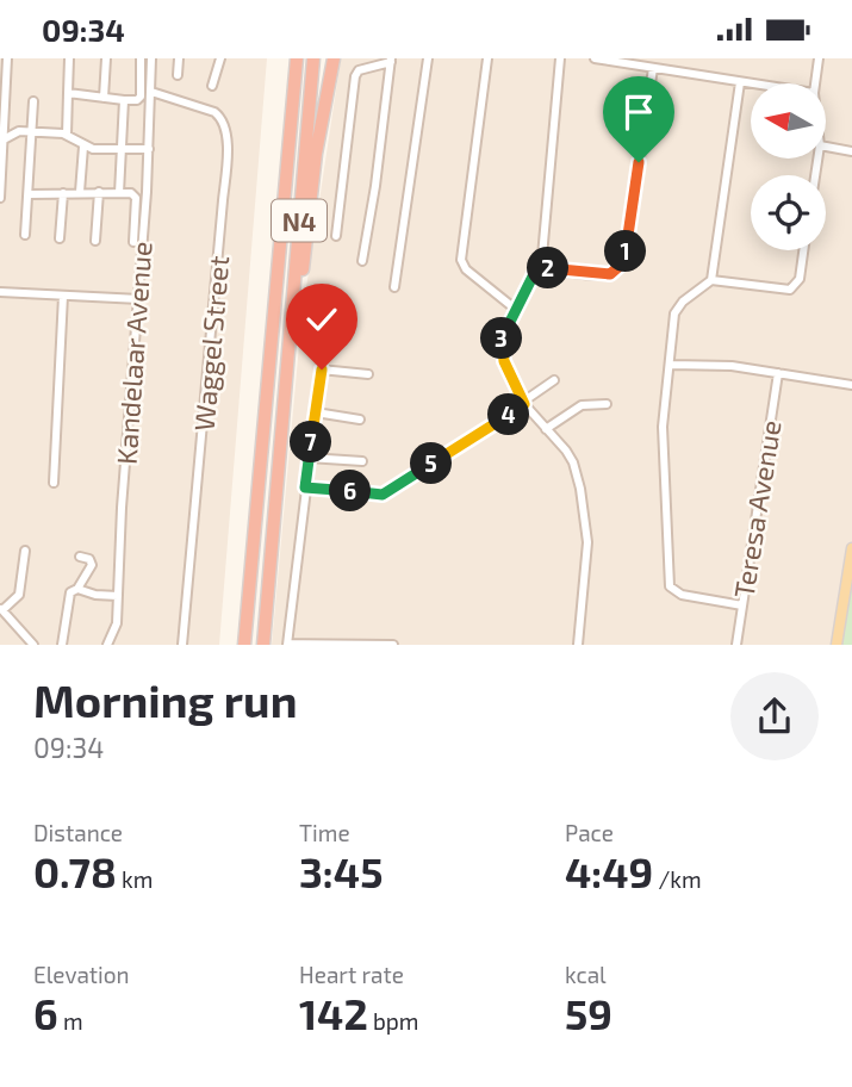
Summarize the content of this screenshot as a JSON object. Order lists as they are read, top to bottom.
{
  "streets": {
    "highway": ["N4"],
    "street": ["Waggel Street", "Kandelaar Avenue", "Teresa Avenue"]
  },
  "crossings": [
    ["Waggel Street", "Kandelaar Avenue"]
  ],
  "north": "left",
  "page": {
    "status": "09:34",
    "pins": [
      "1",
      "2",
      "3",
      "4",
      "7",
      "5",
      "6"
    ],
    "heading": ["Morning run", "09:34"],
    "stats": [
      ["Distance", "0.78 km"],
      ["Time", "3:45"],
      ["Pace", "4:49 /km"],
      ["Elevation", "6 m"],
      ["Heart rate", "142 bpm"],
      ["kcal", "59"]
    ]
  }
}
